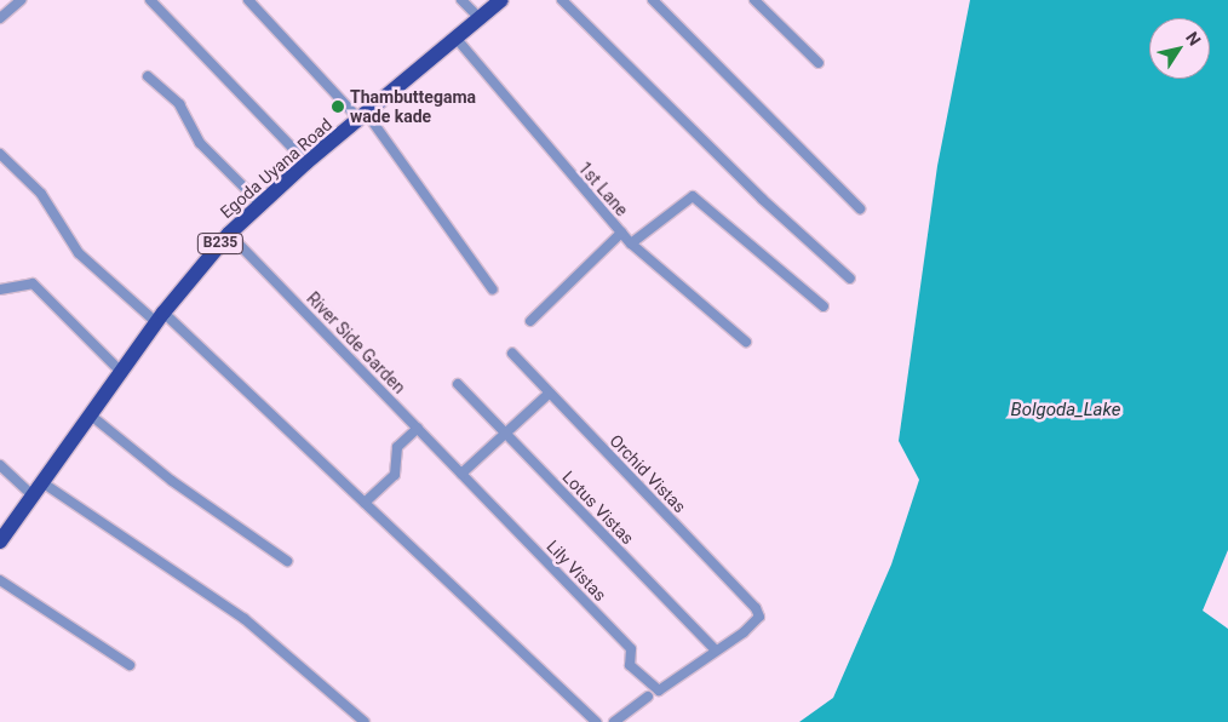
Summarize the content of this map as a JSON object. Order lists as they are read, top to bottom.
{
  "streets": {
    "main road": ["Egoda Uyana Road", "B235"],
    "street": [
      "1st Lane",
      "River Side Garden",
      "Orchid Vistas",
      "Lotus Vistas",
      "Lily Vistas"
    ]
  },
  "crossings": [
    ["Egoda Uyana Road", "1st Lane"],
    ["Egoda Uyana Road", "River Side Garden"],
    ["River Side Garden", "Lily Vistas"],
    ["Orchid Vistas", "Lotus Vistas"],
    ["Orchid Vistas", "Lily Vistas"],
    ["Lotus Vistas", "Lily Vistas"]
  ],
  "water": ["Bolgoda_Lake"],
  "places": ["Thambuttegama wade kade"],
  "north": "top right"
}
